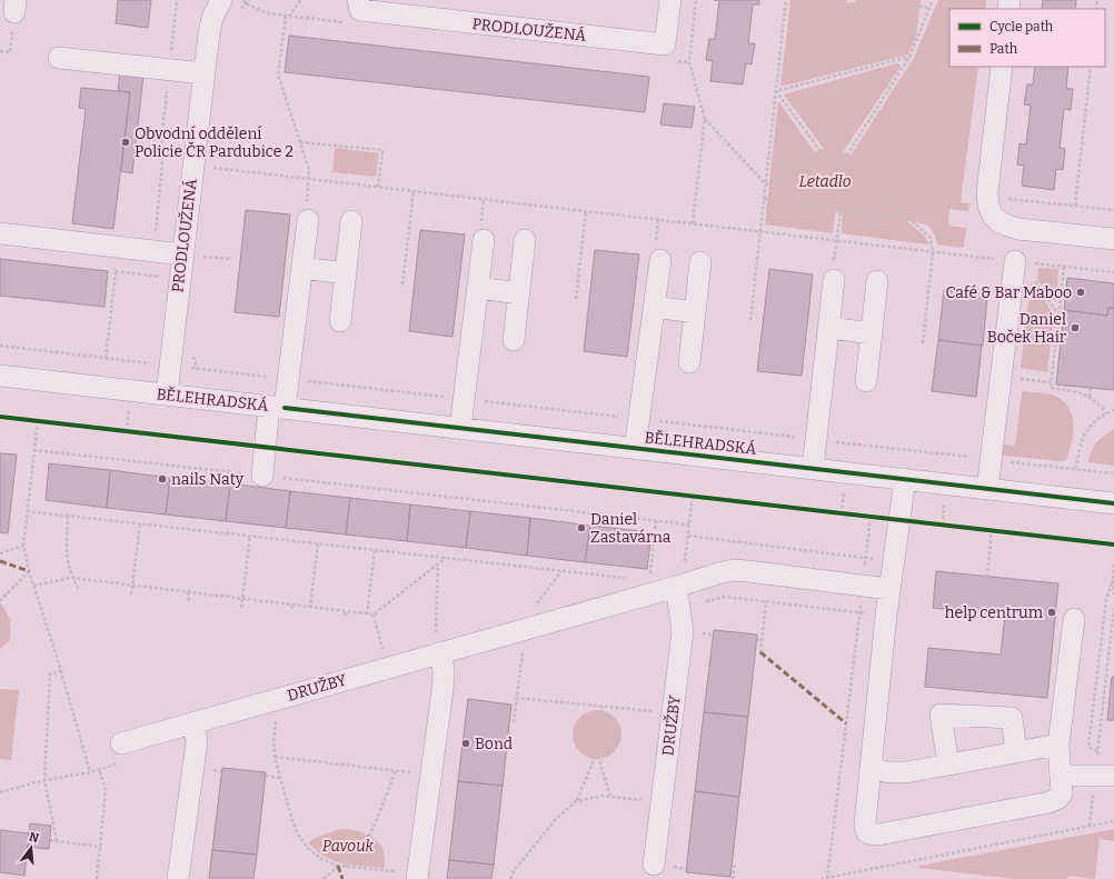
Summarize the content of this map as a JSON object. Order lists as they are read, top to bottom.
{
  "streets": {
    "street": ["PRODLOUŽENÁ", "BĚLEHRADSKÁ", "DRUŽBY"]
  },
  "crossings": [
    ["PRODLOUŽENÁ", "BĚLEHRADSKÁ"]
  ],
  "parks": ["Letadlo", "Pavouk"],
  "places": [
    "Obvodní oddělení Policie ČR Pardubice 2",
    "Café & Bar Maboo",
    "Daniel Boček Hair",
    "nails Naty",
    "Daniel Zastavárna",
    "help centrum",
    "Bond"
  ],
  "legend": ["Cycle path", "Path"],
  "north": "top"
}
